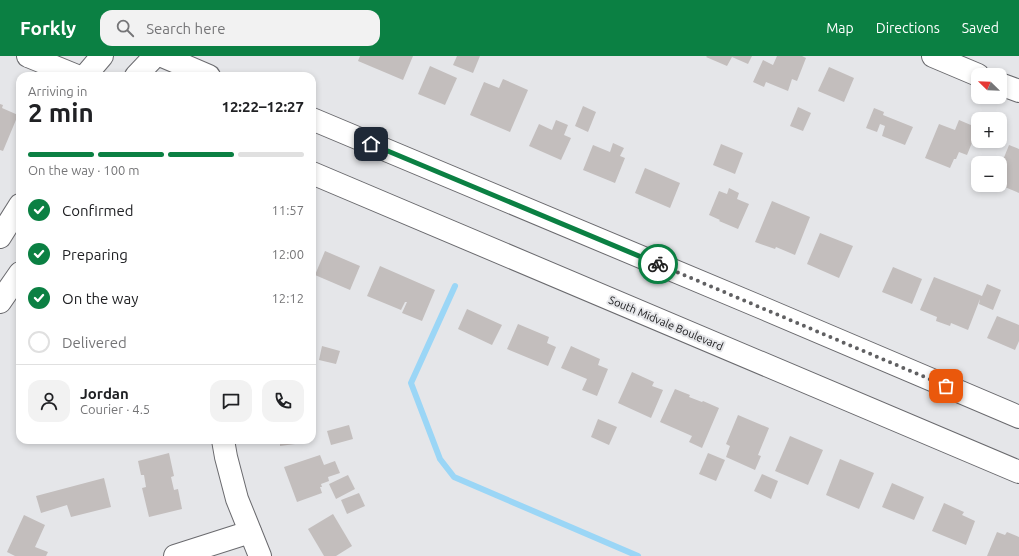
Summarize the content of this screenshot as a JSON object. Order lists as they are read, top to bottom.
{
  "streets": {
    "main road": ["South Midvale Boulevard"]
  },
  "north": "top left",
  "page": {
    "header": "Forkly",
    "search": "Search here",
    "nav": ["Map", "Directions", "Saved"],
    "map_buttons": ["+", "−"],
    "heading": ["2 min", "Arriving in", "12:22–12:27"],
    "panel": ["Jordan", "Courier · 4.5"],
    "bar": "On the way · 100 m",
    "list": [
      ["Confirmed", "11:57"],
      ["Preparing", "12:00"],
      ["On the way", "12:12"],
      "Delivered"
    ]
  }
}
